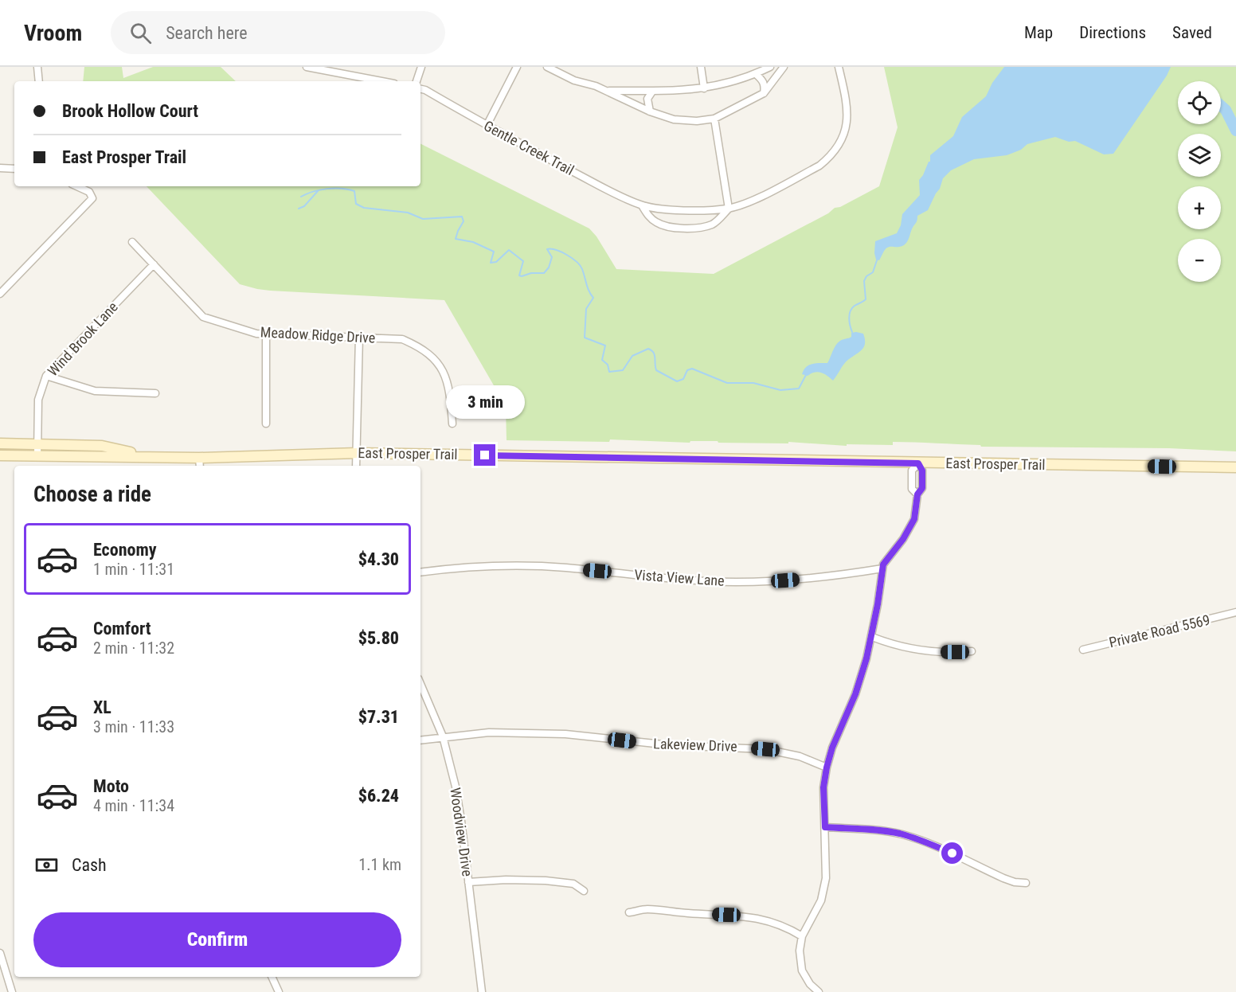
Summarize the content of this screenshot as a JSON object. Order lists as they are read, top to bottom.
{
  "streets": {
    "main road": ["East Prosper Trail"],
    "street": [
      "Gentle Creek Trail",
      "Meadow Ridge Drive",
      "Wind Brook Lane",
      "Vista View Lane",
      "Private Road 5569",
      "Lakeview Drive",
      "Woodview Drive"
    ]
  },
  "crossings": [
    ["Meadow Ridge Drive", "Wind Brook Lane"],
    ["Wind Brook Lane", "East Prosper Trail"],
    ["Lakeview Drive", "Woodview Drive"]
  ],
  "page": {
    "header": "Vroom",
    "search": "Search here",
    "nav": ["Map", "Directions", "Saved"],
    "map_buttons": ["+", "−"],
    "banner": ["Brook Hollow Court", "East Prosper Trail"],
    "bubble": "3 min",
    "heading": "Choose a ride",
    "list": [
      {
        "name": "Economy",
        "note": "1 min · 11:31",
        "value": "$4.30"
      },
      {
        "name": "Comfort",
        "note": "2 min · 11:32",
        "value": "$5.80"
      },
      {
        "name": "XL",
        "note": "3 min · 11:33",
        "value": "$7.31"
      },
      {
        "name": "Moto",
        "note": "4 min · 11:34",
        "value": "$6.24"
      }
    ],
    "pay": ["Cash", "1.1 km"],
    "buttons": "Confirm"
  }
}
